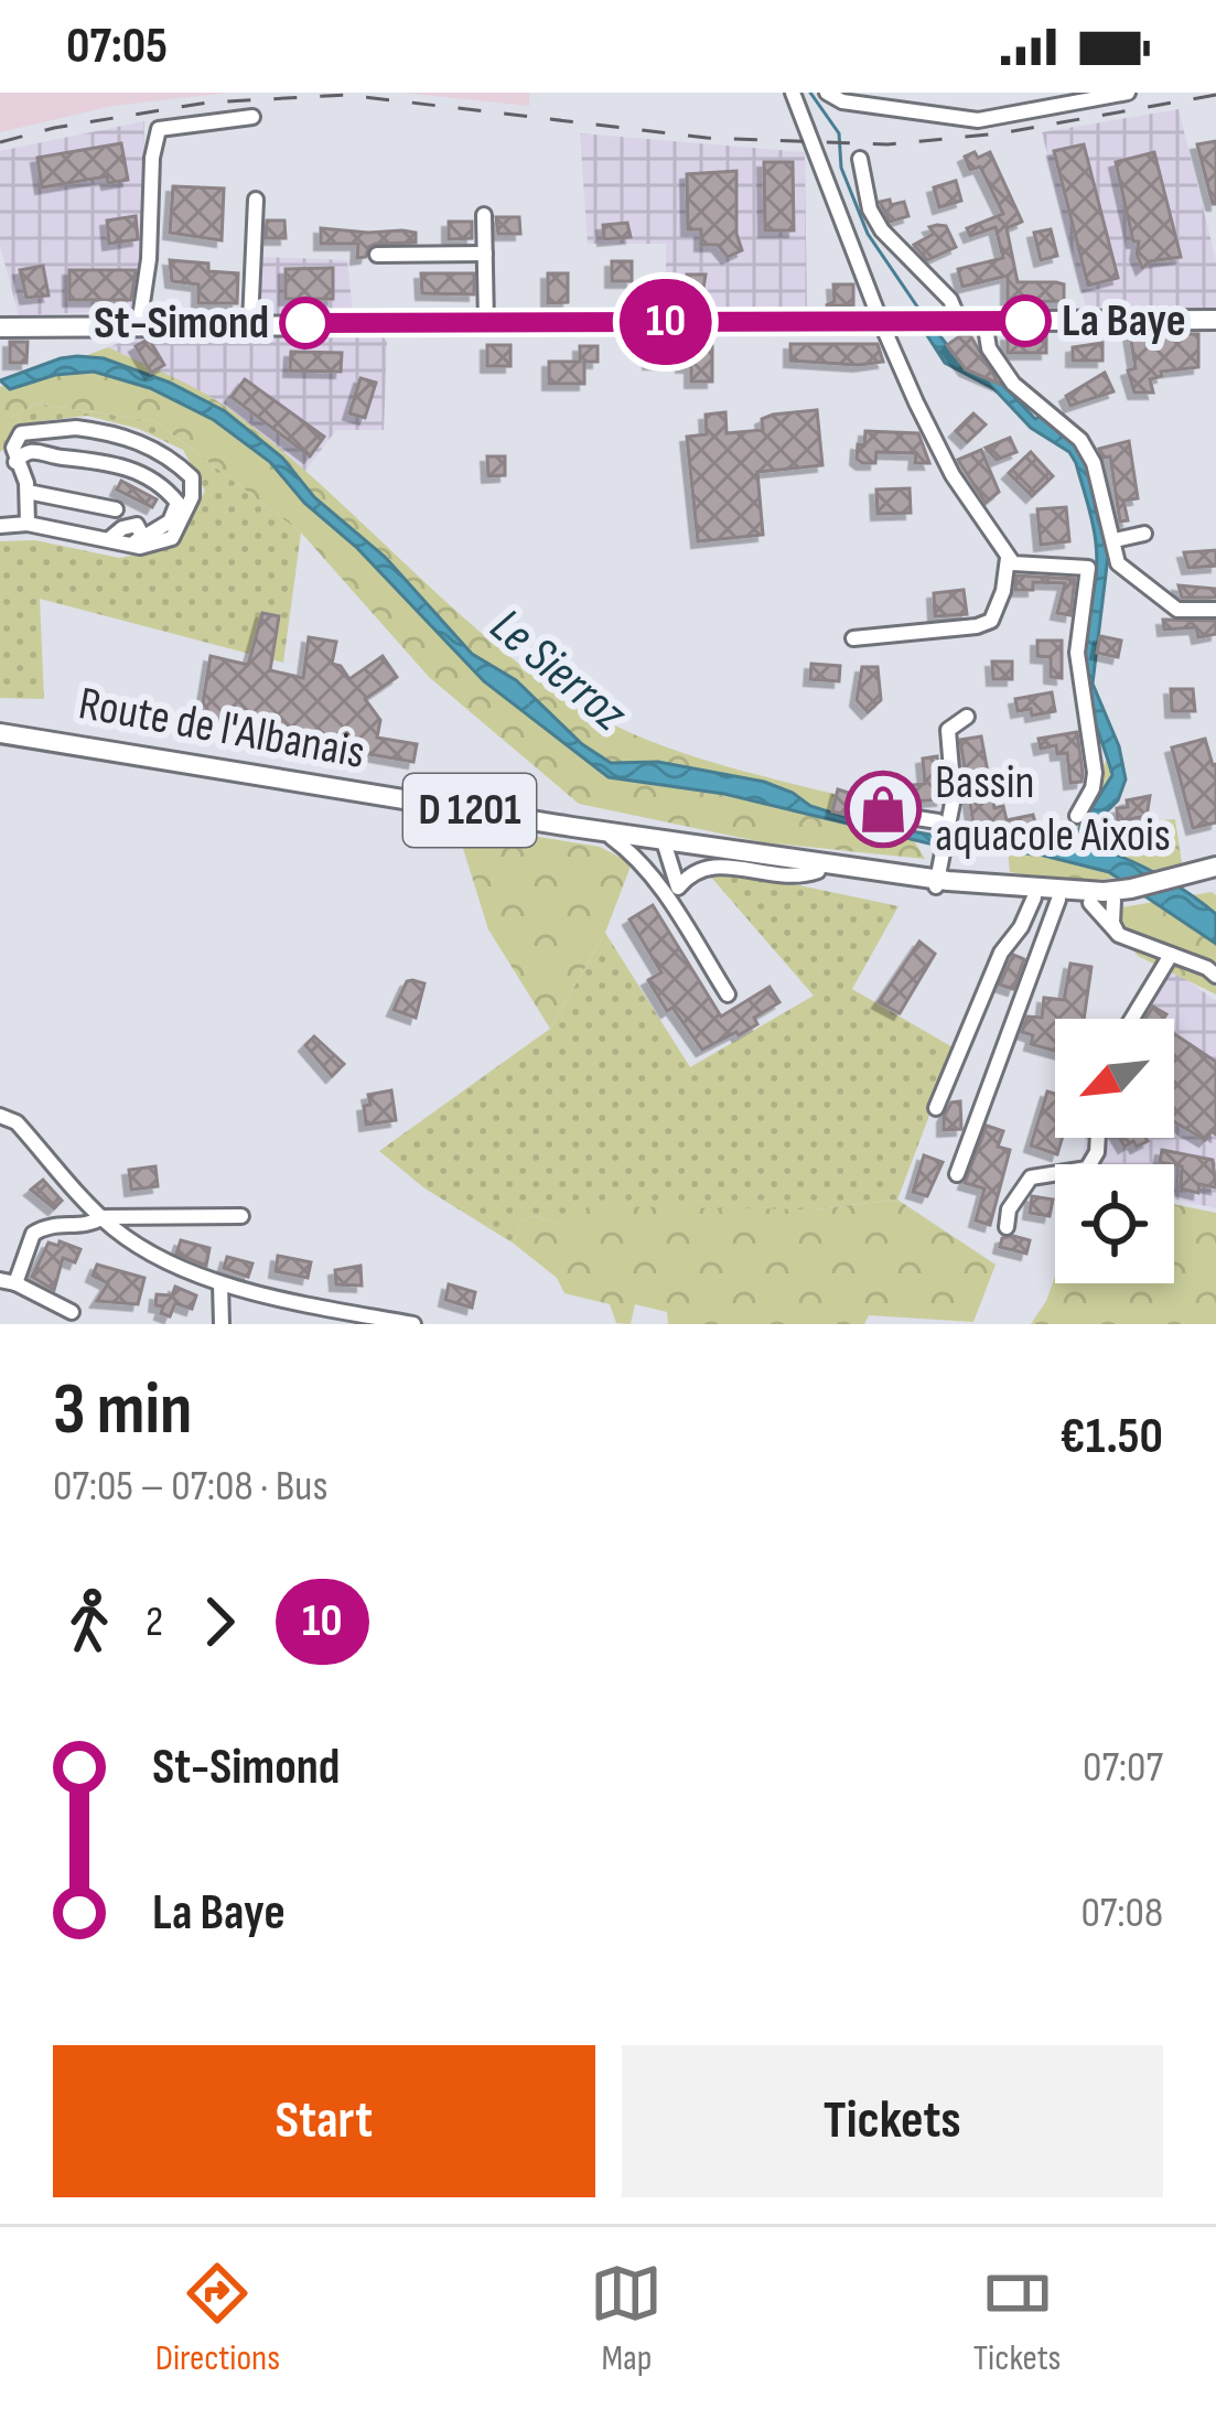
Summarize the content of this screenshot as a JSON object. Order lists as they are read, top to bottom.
{
  "streets": {
    "main road": ["Route de l'Albanais", "D 1201"]
  },
  "crossings": [
    ["Route de l'Albanais", "D 1201"]
  ],
  "water": ["Le Sierroz"],
  "places": {
    "other": ["La Baye", "St-Simond"],
    "shop": ["Bassin aquacole Aixois"]
  },
  "lines": ["bus line 10"],
  "north": "bottom left",
  "page": {
    "status": "07:05",
    "on_map": "10",
    "heading": ["3 min", "07:05 – 07:08 · Bus", "€1.50"],
    "legs": ["2", "10"],
    "list": [
      {
        "name": "St-Simond",
        "value": "07:07"
      },
      {
        "name": "La Baye",
        "value": "07:08"
      }
    ],
    "buttons": ["Start", "Tickets"],
    "tabs": ["Directions", "Map", "Tickets"]
  }
}
